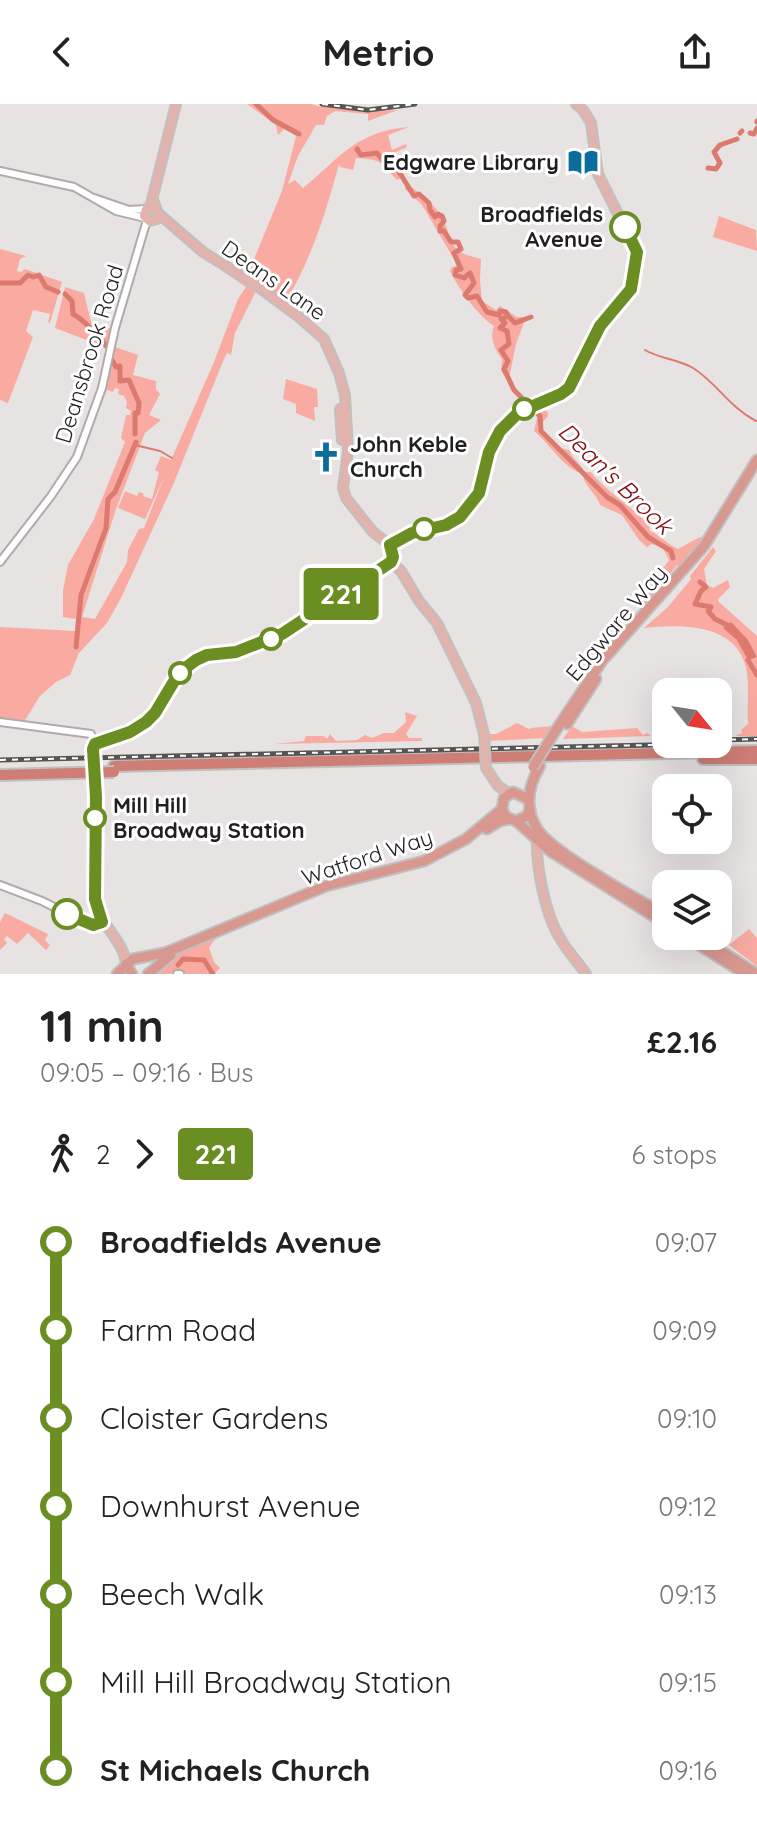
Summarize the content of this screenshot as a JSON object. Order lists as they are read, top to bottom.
{
  "streets": {
    "highway": ["Edgware Way", "Watford Way"],
    "main road": ["Deans Lane", "Deansbrook Road"]
  },
  "crossings": [
    ["Deans Lane", "Deansbrook Road"]
  ],
  "water": ["Dean's Brook"],
  "places": {
    "library": ["Edgware Library"],
    "other": ["Broadfields Avenue", "Mill Hill Broadway Station"],
    "church": ["John Keble Church"]
  },
  "lines": ["bus line 221"],
  "north": "bottom right",
  "page": {
    "header": "Metrio",
    "on_map": "221",
    "heading": ["11 min", "09:05 – 09:16 · Bus", "£2.16"],
    "legs": ["2", "221", "6 stops"],
    "list": [
      {
        "name": "Broadfields Avenue",
        "value": "09:07"
      },
      {
        "name": "Farm Road",
        "value": "09:09"
      },
      {
        "name": "Cloister Gardens",
        "value": "09:10"
      },
      {
        "name": "Downhurst Avenue",
        "value": "09:12"
      },
      {
        "name": "Beech Walk",
        "value": "09:13"
      },
      {
        "name": "Mill Hill Broadway Station",
        "value": "09:15"
      },
      {
        "name": "St Michaels Church",
        "value": "09:16"
      }
    ]
  }
}
